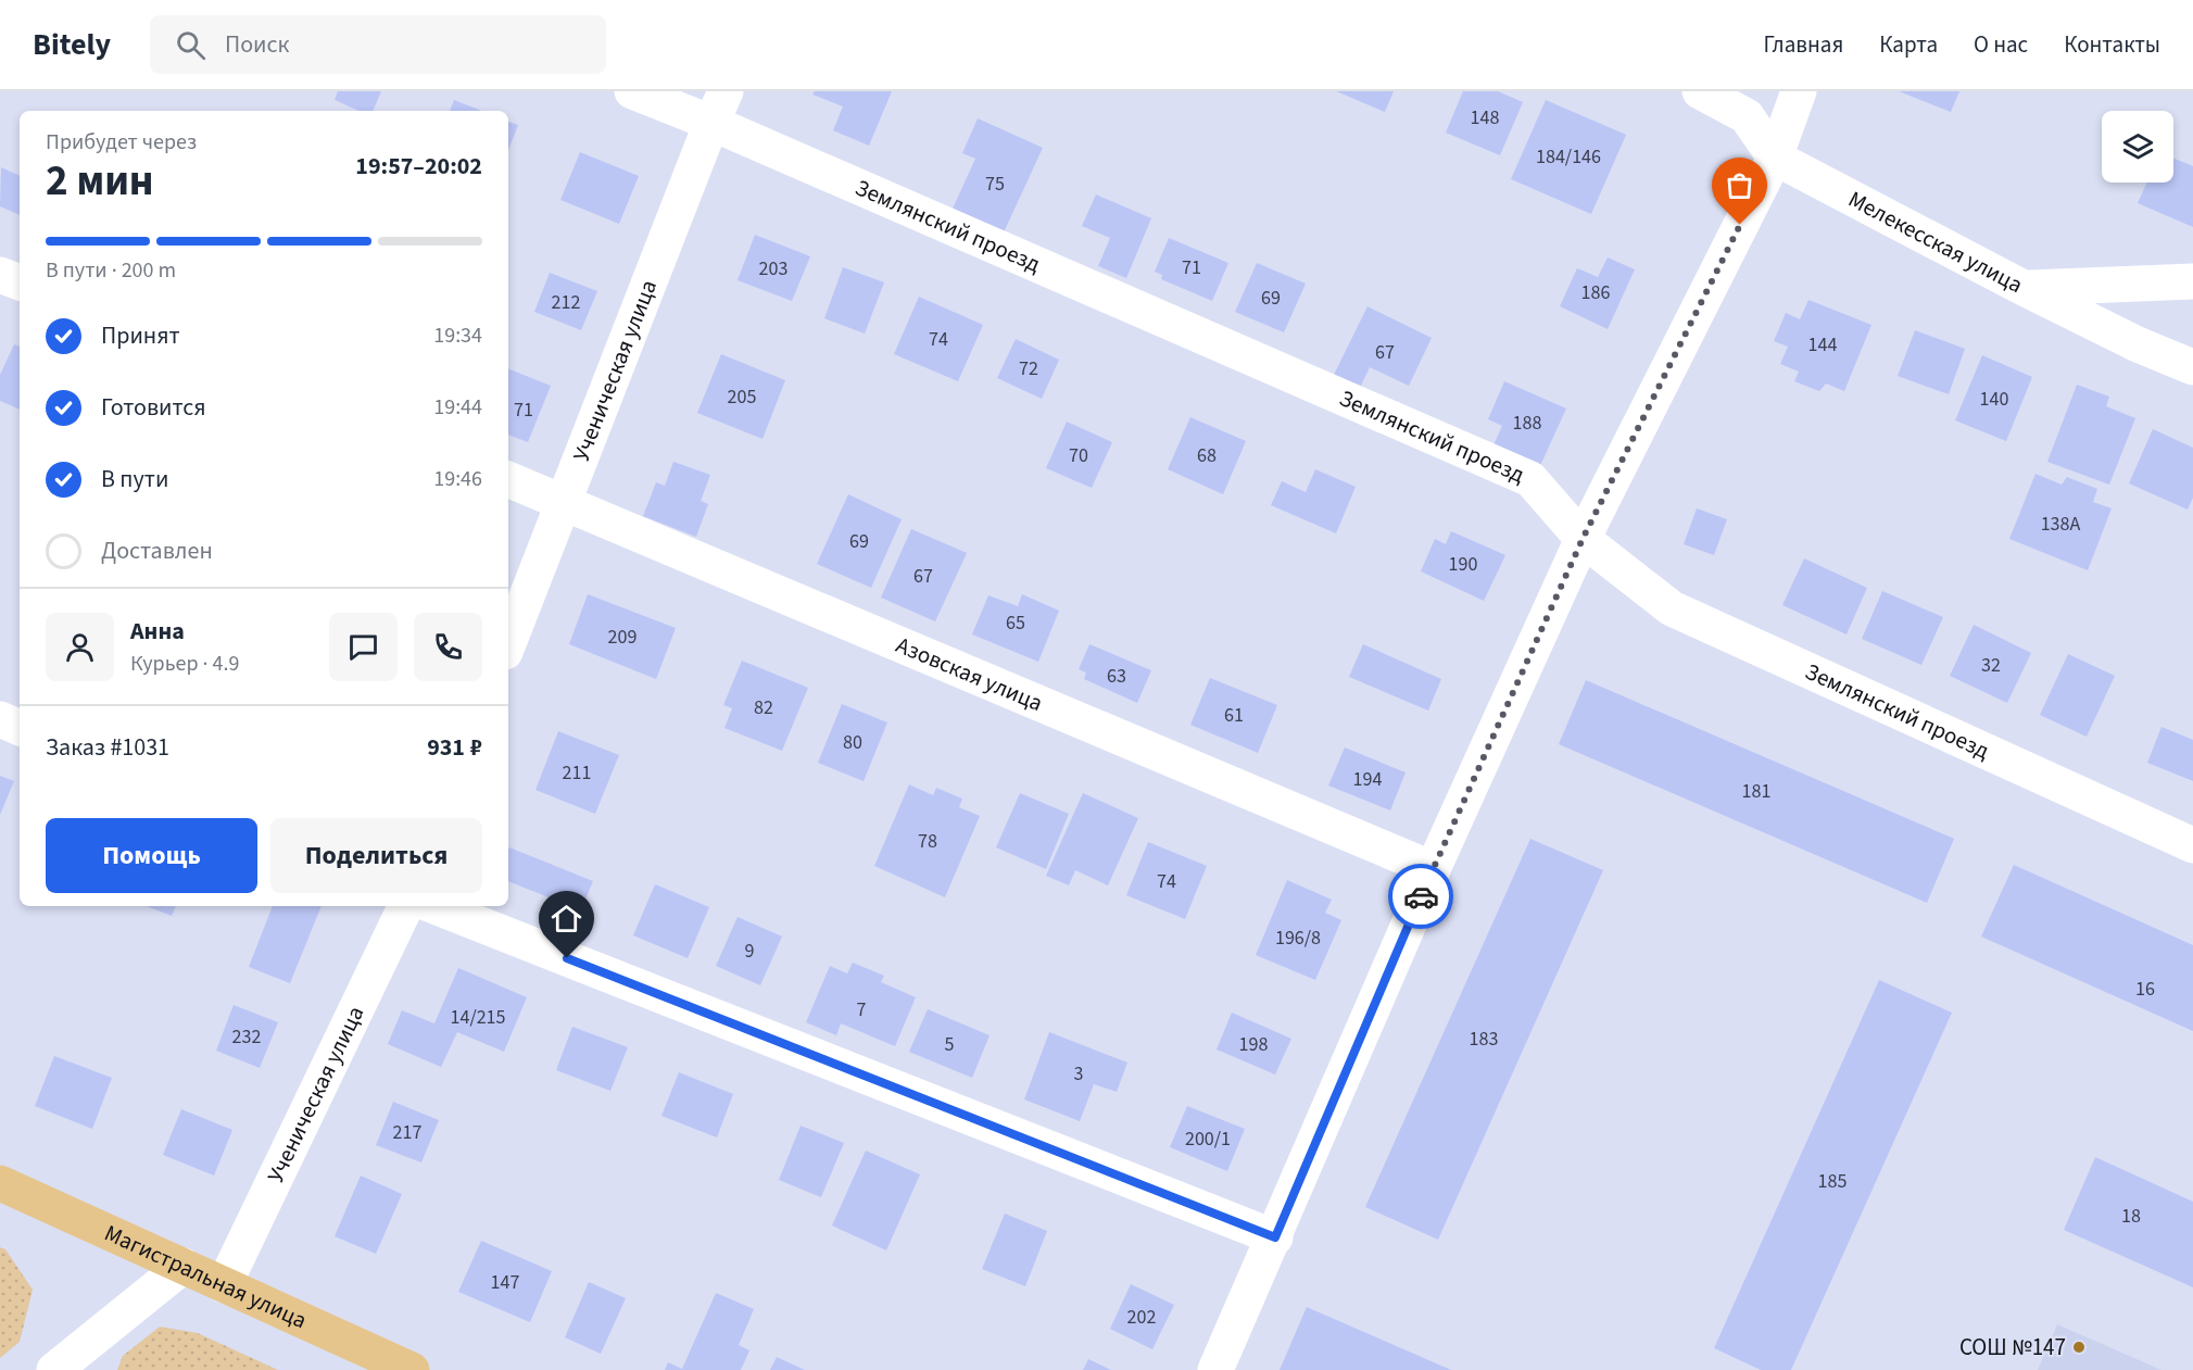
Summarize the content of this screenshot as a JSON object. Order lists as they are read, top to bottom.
{
  "streets": {
    "main road": ["Магистральная улица"],
    "street": [
      "Землянский проезд",
      "Мелекесская улица",
      "Ученическая улица",
      "Азовская улица"
    ]
  },
  "crossings": [
    ["Землянский проезд", "Ученическая улица"],
    ["Ученическая улица", "Азовская улица"],
    ["Ученическая улица", "Магистральная улица"]
  ],
  "places": ["СОШ №147"],
  "house_numbers": [
    "148",
    "184/146",
    "75",
    "71",
    "203",
    "186",
    "69",
    "212",
    "74",
    "144",
    "67",
    "72",
    "205",
    "140",
    "71",
    "188",
    "70",
    "68",
    "138А",
    "69",
    "190",
    "67",
    "65",
    "209",
    "32",
    "63",
    "82",
    "61",
    "80",
    "211",
    "194",
    "181",
    "78",
    "74",
    "196/8",
    "9",
    "16",
    "7",
    "14/215",
    "232",
    "183",
    "5",
    "198",
    "3",
    "217",
    "200/1",
    "185",
    "18",
    "147",
    "202"
  ],
  "page": {
    "header": "Bitely",
    "search": "Поиск",
    "nav": [
      "Главная",
      "Карта",
      "О нас",
      "Контакты"
    ],
    "heading": ["2 мин", "Прибудет через", "19:57–20:02"],
    "panel": [
      "Анна",
      "Курьер · 4.9",
      "Заказ #1031",
      "931 ₽"
    ],
    "bar": "В пути · 200 m",
    "list": [
      ["Принят", "19:34"],
      ["Готовится", "19:44"],
      ["В пути", "19:46"],
      "Доставлен"
    ],
    "buttons": ["Помощь", "Поделиться"]
  }
}
